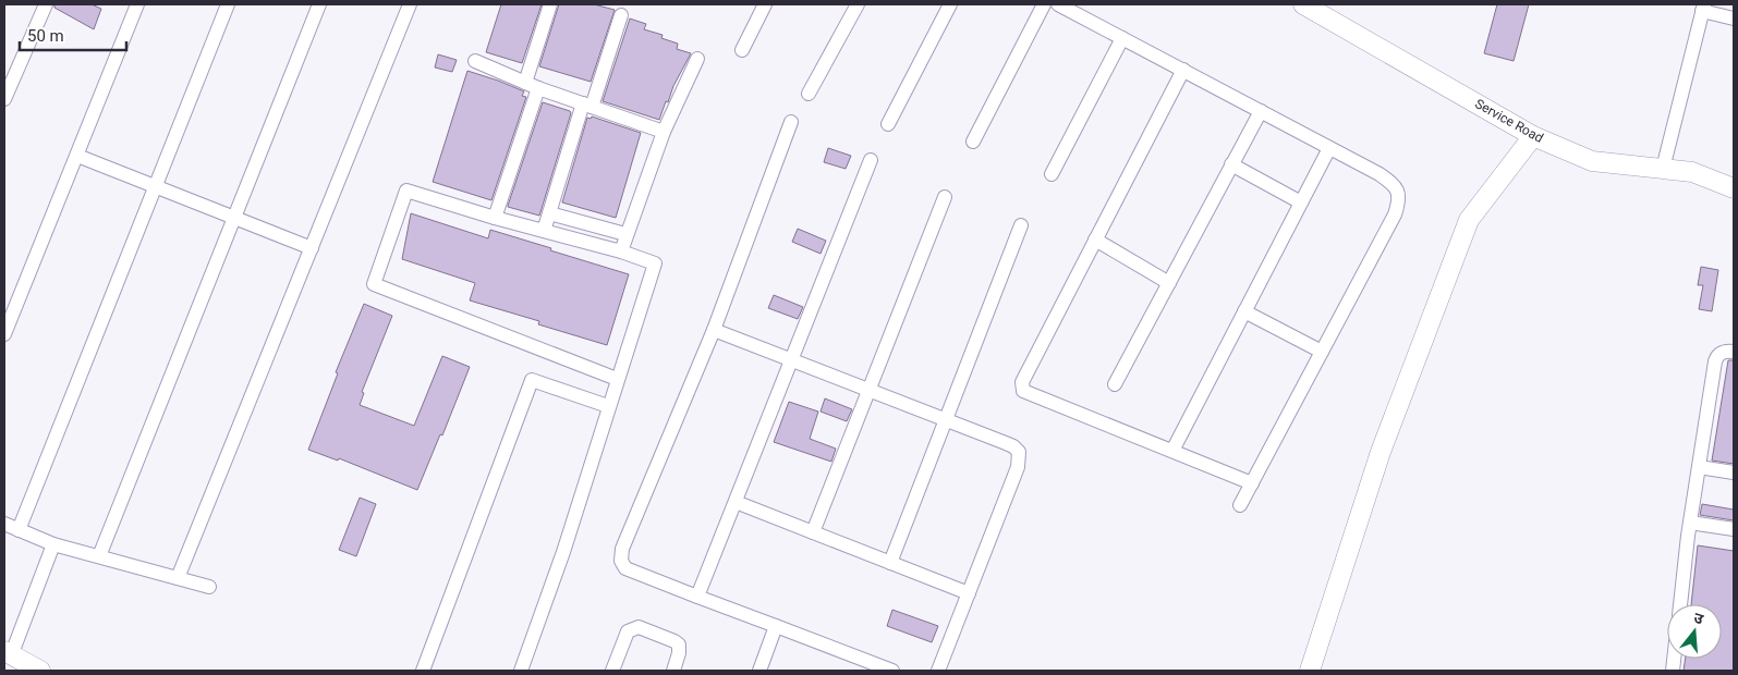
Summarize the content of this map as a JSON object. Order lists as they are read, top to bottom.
{
  "streets": {
    "street": ["Service Road"]
  },
  "scale_bar": "50 m",
  "north": "top"
}
